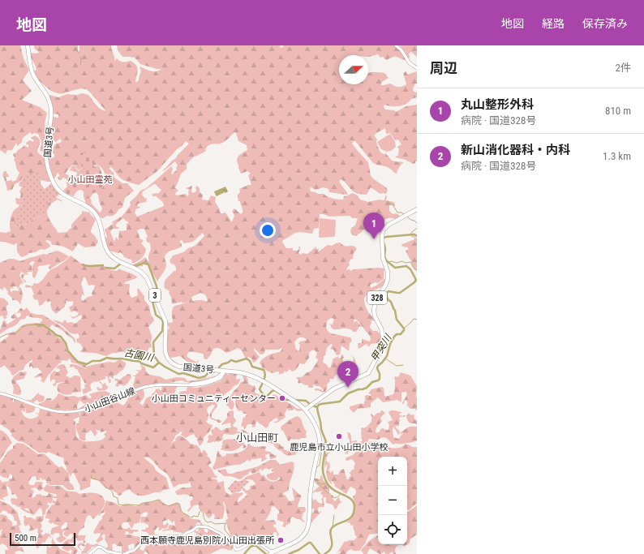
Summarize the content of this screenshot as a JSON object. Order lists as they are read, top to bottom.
{
  "streets": {
    "highway": ["国道3号", "3", "328"],
    "main road": ["小山田谷山線"]
  },
  "crossings": [
    ["国道3号", "328"],
    ["国道3号", "小山田谷山線"]
  ],
  "districts": ["小山田町"],
  "water": ["甲突川", "古園川"],
  "parks": ["小山田霊苑"],
  "places": ["小山田コミュニティーセンター", "鹿児島市立小山田小学校", "西本願寺鹿児島別院小山田出張所"],
  "scale_bar": "500 m",
  "north": "right",
  "page": {
    "header": "地図",
    "nav": ["地図", "経路", "保存済み"],
    "heading": ["周辺", "2件"],
    "list": [
      {
        "mark": "1",
        "name": "丸山整形外科",
        "note": "病院 · 国道328号",
        "value": "810 m"
      },
      {
        "mark": "2",
        "name": "新山消化器科・内科",
        "note": "病院 · 国道328号",
        "value": "1.3 km"
      }
    ],
    "pins": ["1", "2"],
    "map_buttons": ["+", "−"],
    "scale": "500 m"
  }
}
